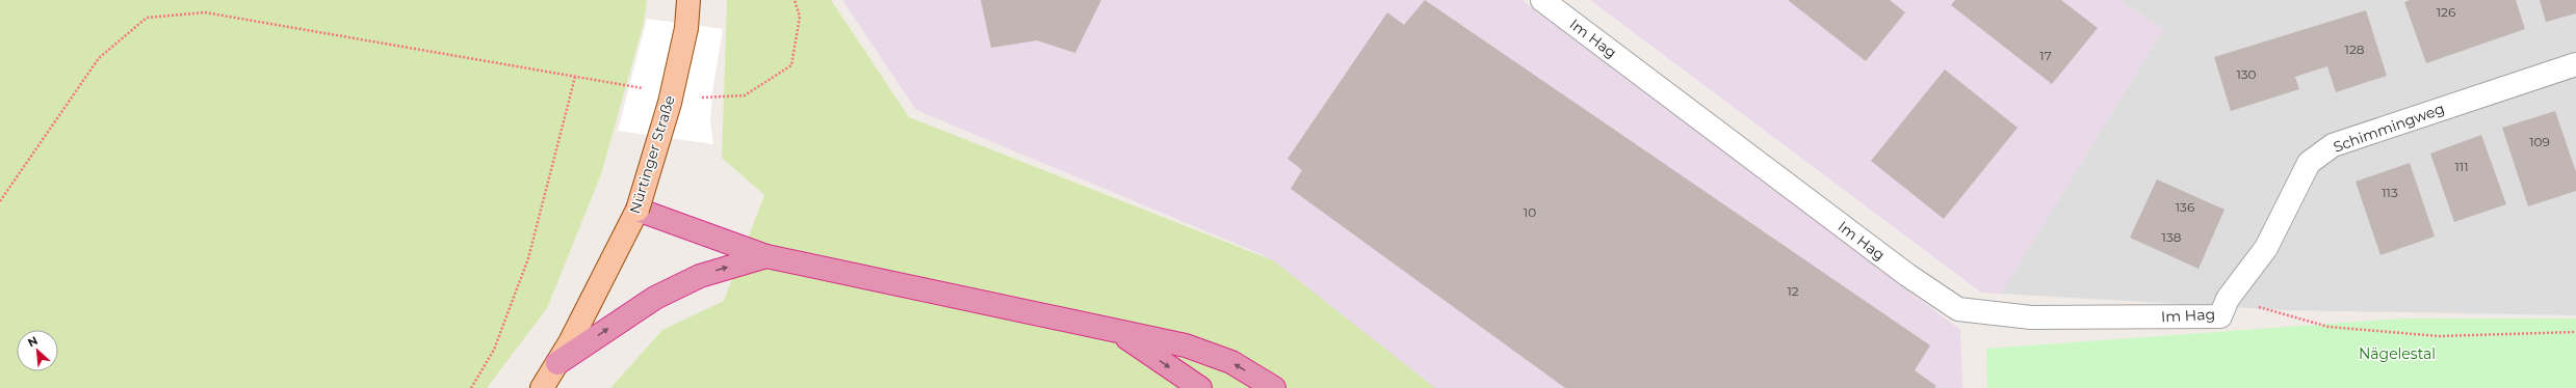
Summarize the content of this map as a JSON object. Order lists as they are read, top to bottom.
{
  "streets": {
    "main road": ["Nürtinger Straße"],
    "street": ["Im Hag", "Schimmingweg"]
  },
  "crossings": [
    ["Im Hag", "Schimmingweg"]
  ],
  "parks": ["Nägelestal"],
  "house_numbers": [
    "126",
    "128",
    "17",
    "130",
    "109",
    "111",
    "113",
    "136",
    "10",
    "138",
    "12"
  ],
  "north": "top left"
}
